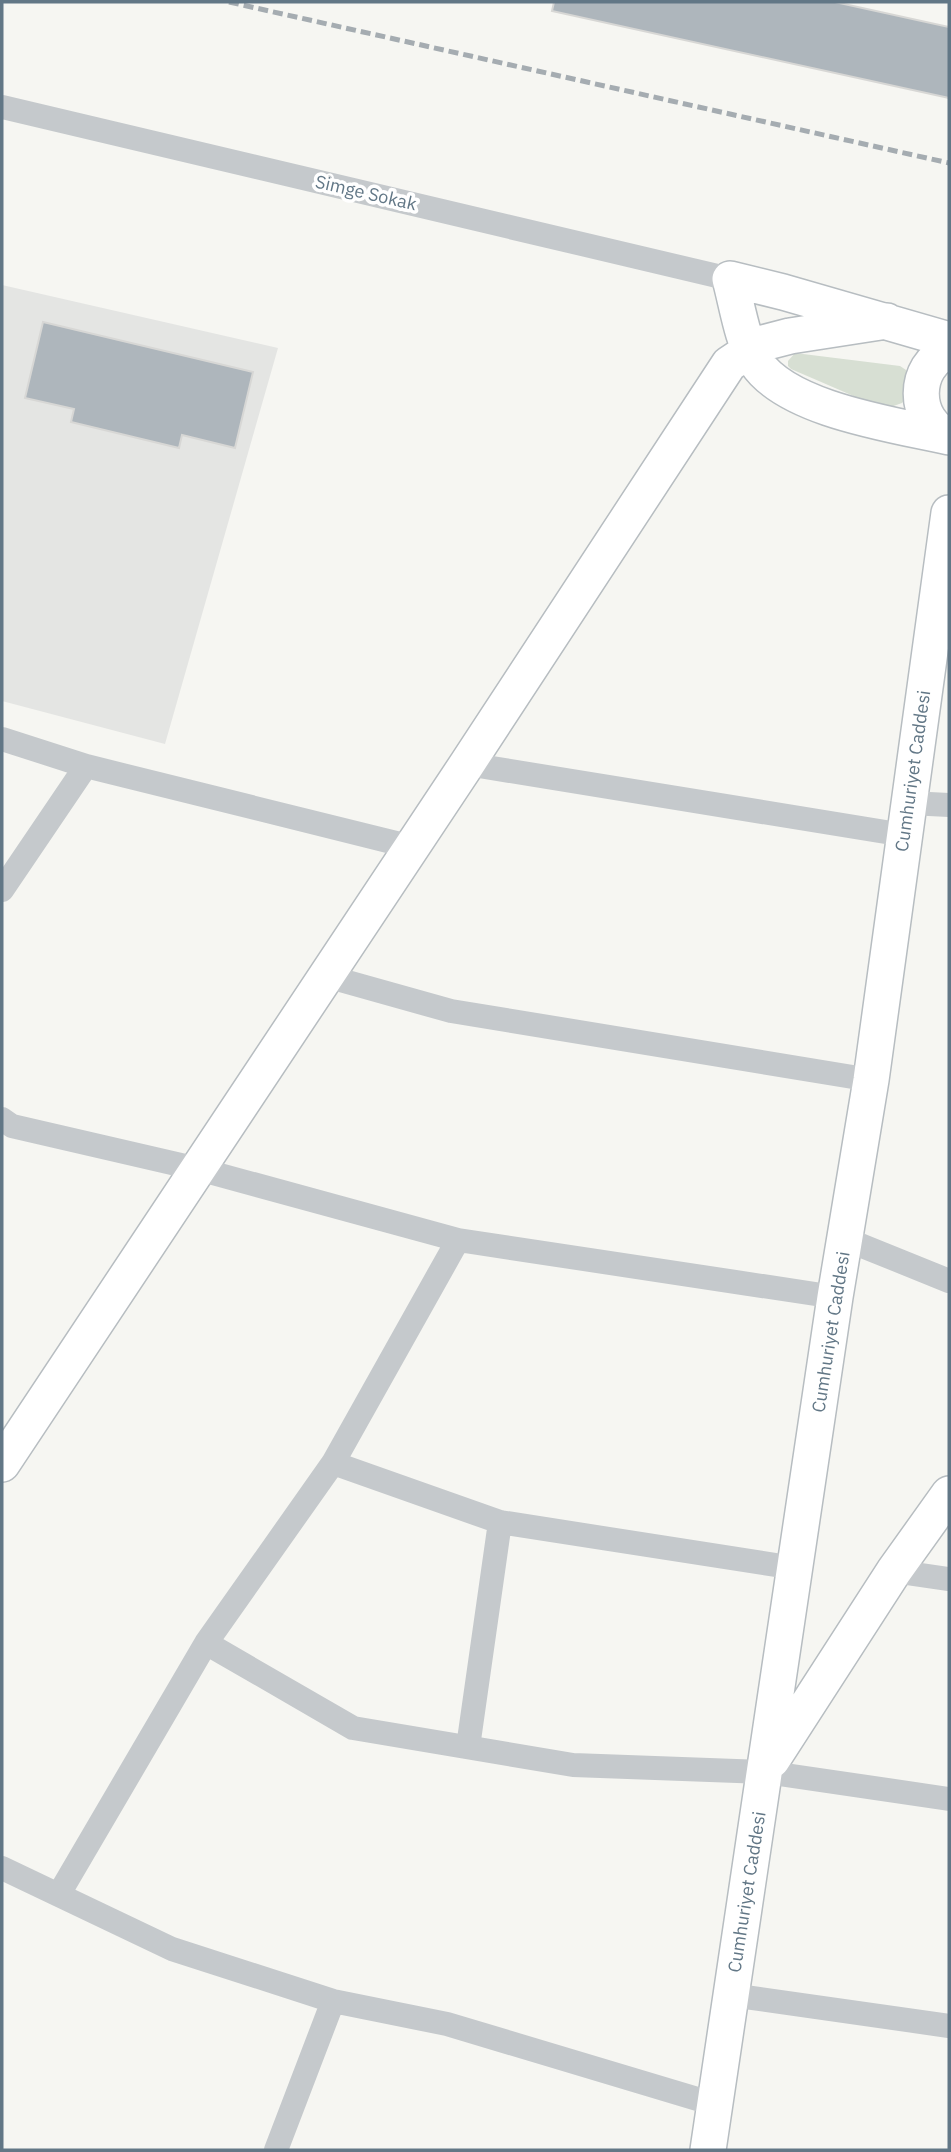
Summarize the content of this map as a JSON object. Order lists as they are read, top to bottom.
{
  "streets": {
    "main road": ["Simge Sokak", "Cumhuriyet Caddesi"]
  }
}
